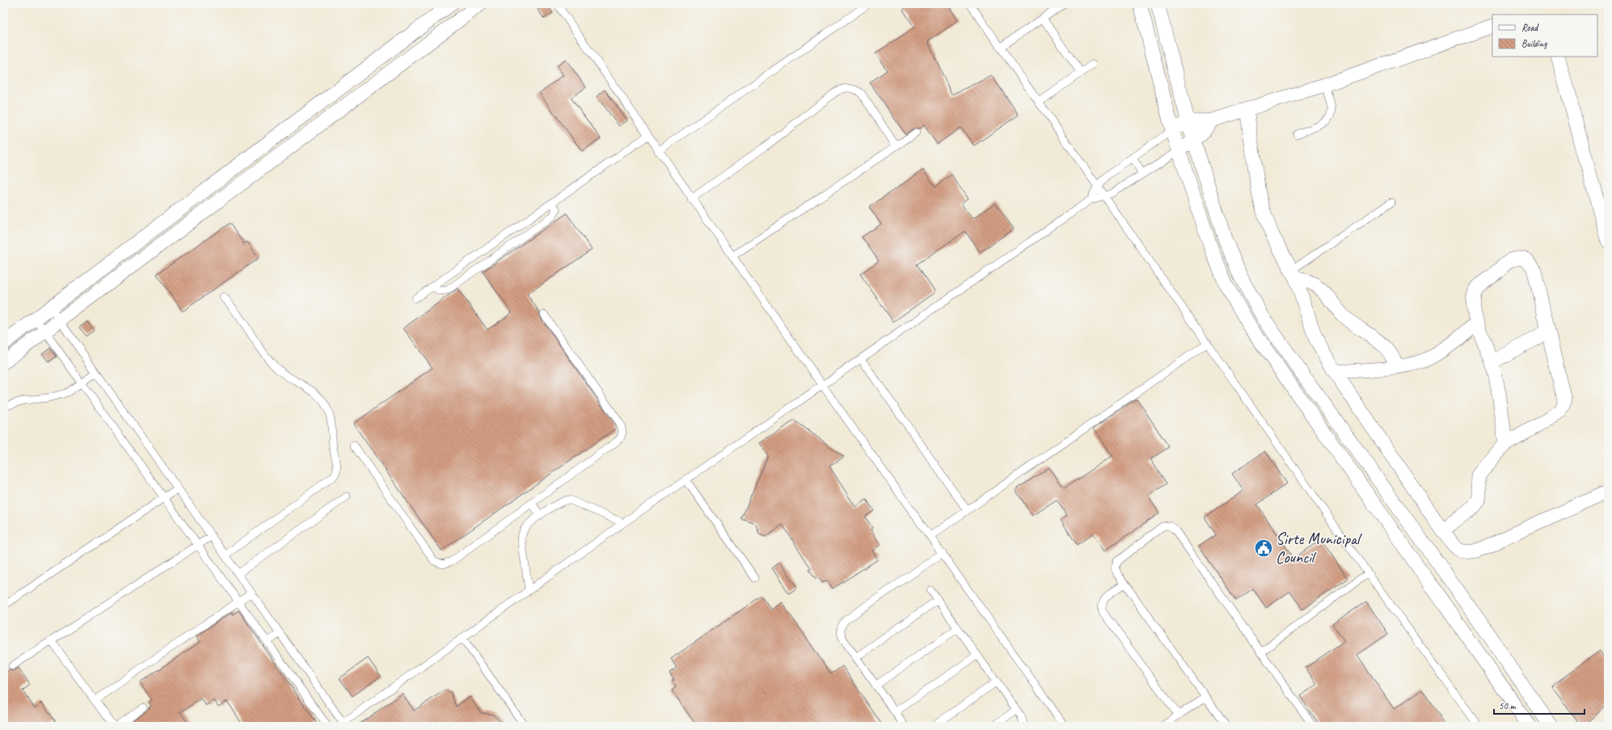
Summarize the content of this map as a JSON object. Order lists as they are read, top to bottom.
{
  "places": {
    "public building": ["Sirte Municipal Council"]
  },
  "legend": ["Road", "Building"],
  "scale_bar": "50 m"
}
